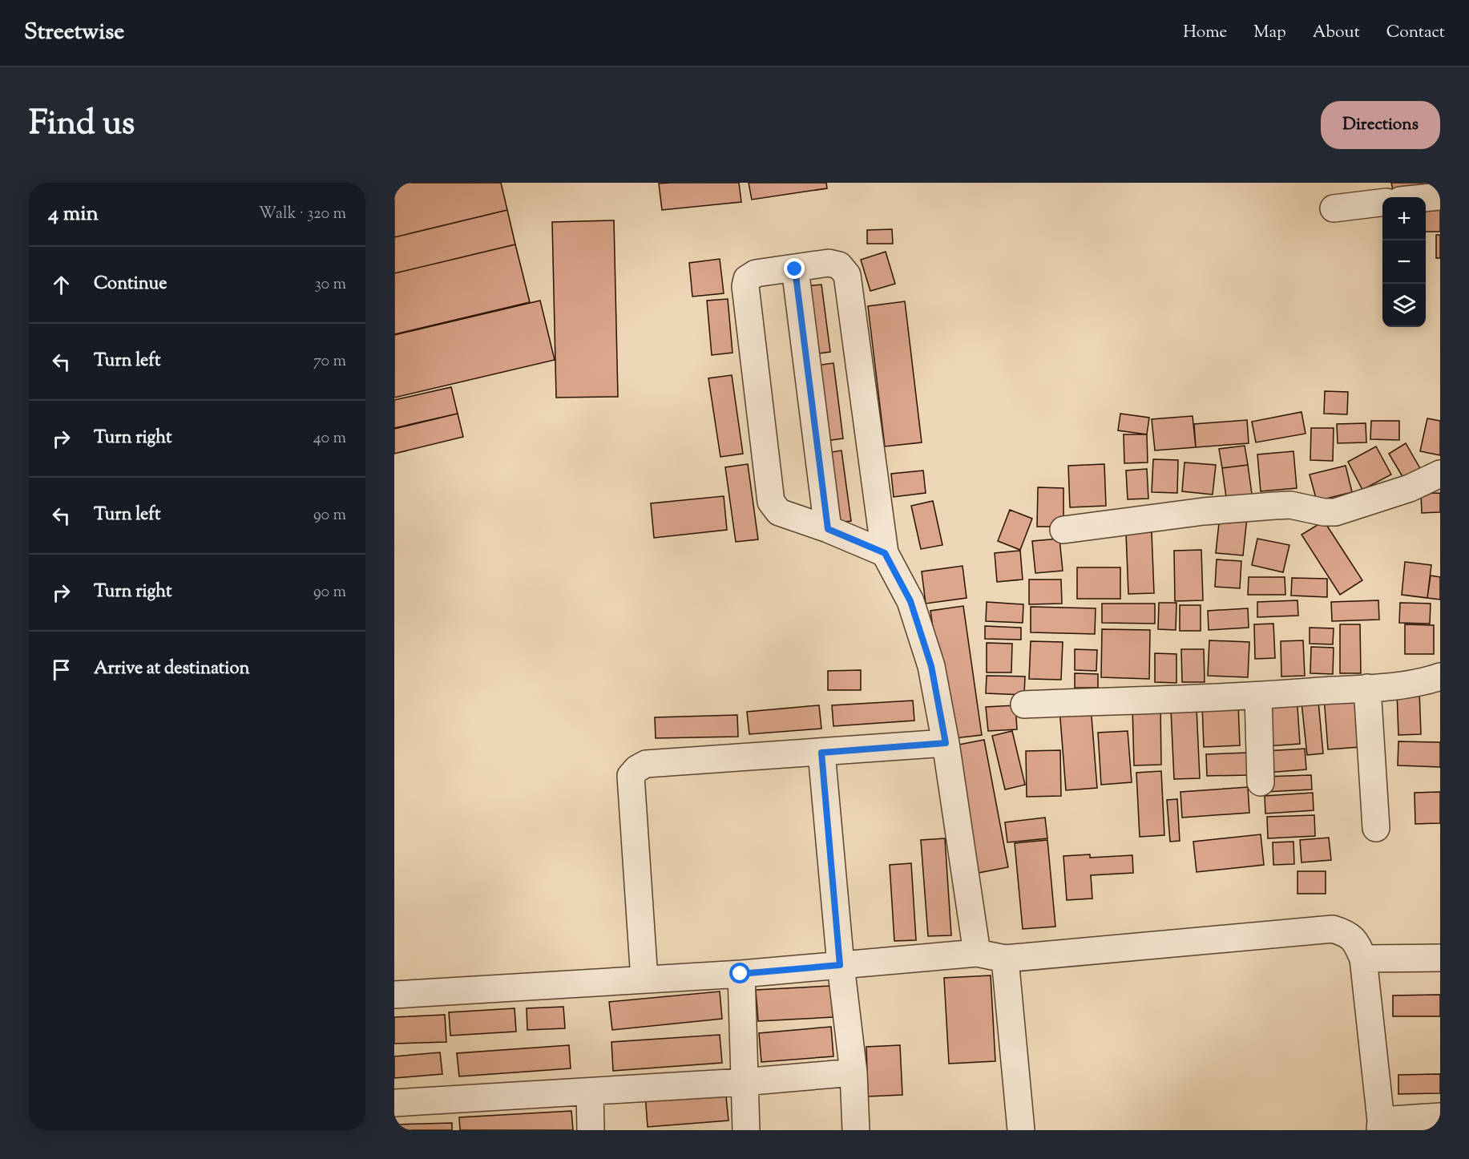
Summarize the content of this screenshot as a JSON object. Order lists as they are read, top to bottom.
{
  "page": {
    "header": "Streetwise",
    "nav": [
      "Home",
      "Map",
      "About",
      "Contact"
    ],
    "title": "Find us",
    "buttons": "Directions",
    "heading": ["4 min", "Walk · 320 m"],
    "map_buttons": ["+", "−"],
    "list": [
      ["Continue", "30 m"],
      ["Turn left", "70 m"],
      ["Turn right", "40 m"],
      ["Turn left", "90 m"],
      ["Turn right", "90 m"],
      "Arrive at destination"
    ]
  }
}
